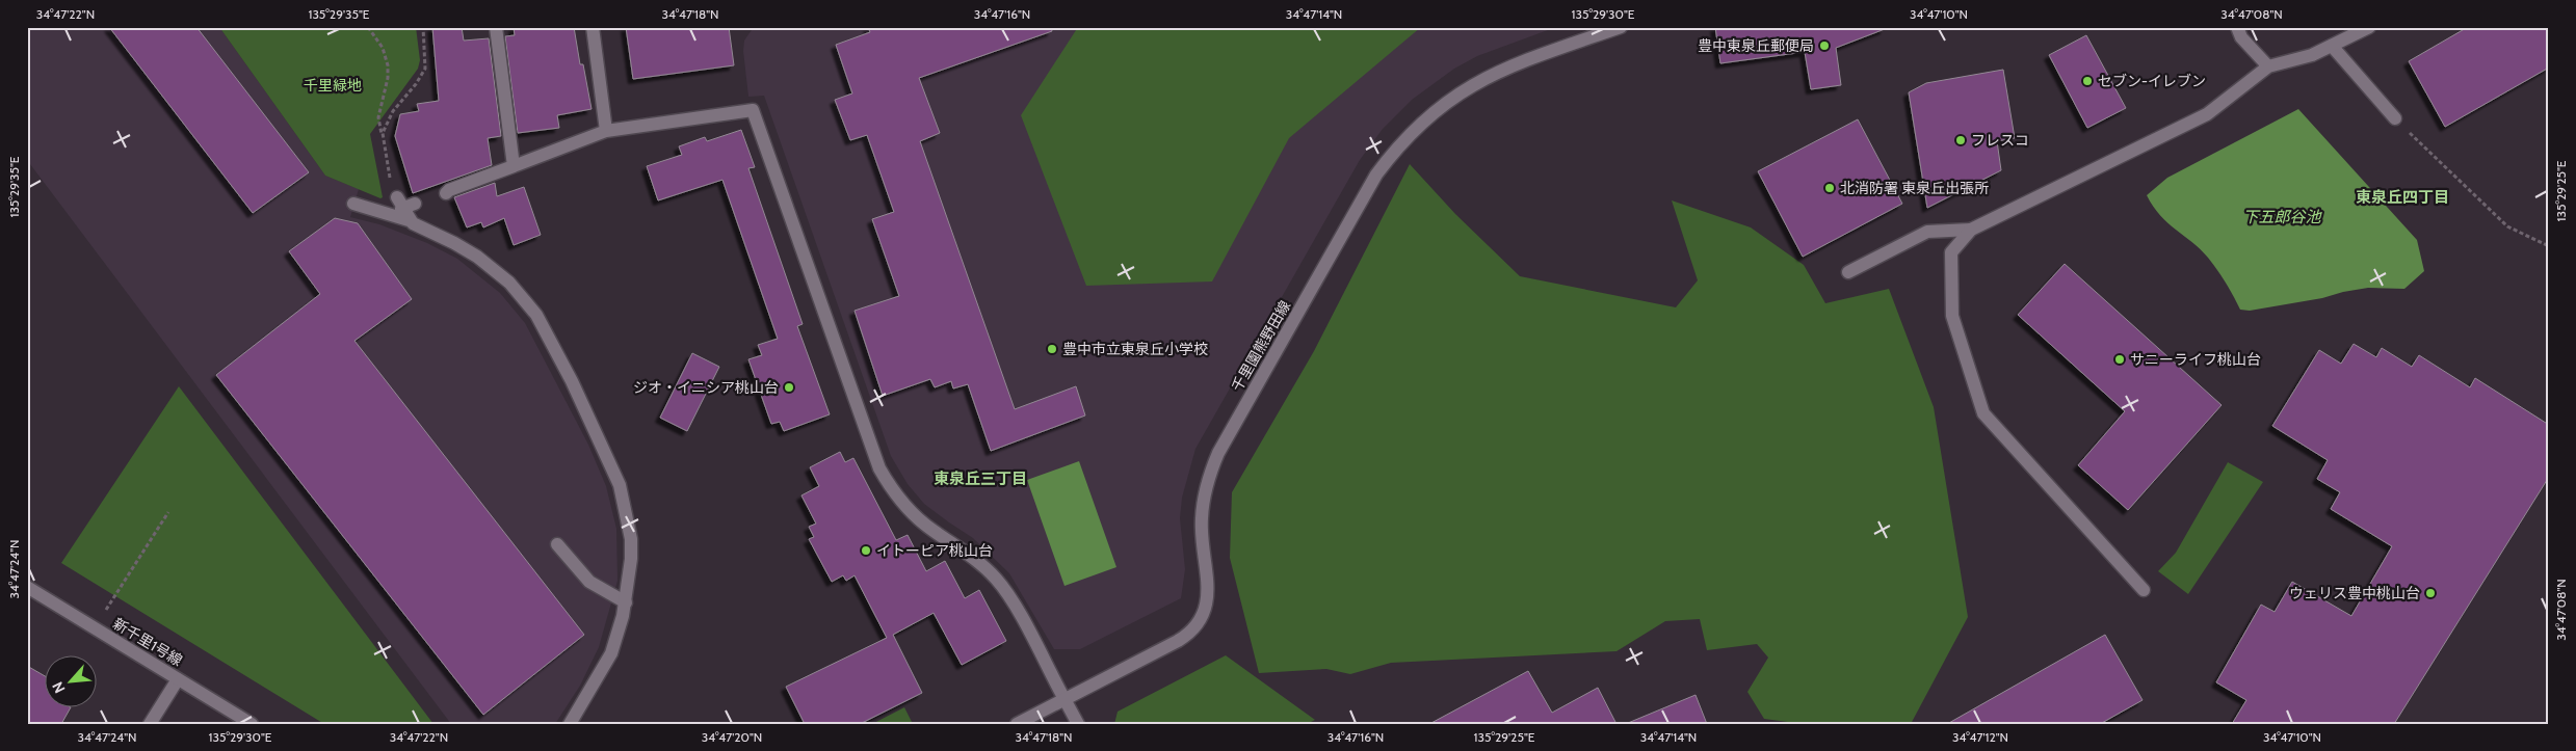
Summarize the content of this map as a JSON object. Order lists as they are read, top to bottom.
{
  "streets": {
    "street": ["千里園熊野田線", "新千里1号線"]
  },
  "districts": ["東泉丘四丁目", "東泉丘三丁目"],
  "water": ["下五郎谷池"],
  "parks": ["千里緑地"],
  "places": [
    "豊中東泉丘郵便局",
    "セブン-イレブン",
    "フレスコ",
    "北消防署 東泉丘出張所",
    "豊中市立東泉丘小学校",
    "サニーライフ桃山台",
    "ジオ・イニシア桃山台",
    "イトーピア桃山台",
    "ウェリス豊中桃山台"
  ],
  "north": "bottom left",
  "coordinates": [
    "34°47'22\"N",
    "135°29'35\"E",
    "34°47'18\"N",
    "34°47'16\"N",
    "34°47'14\"N",
    "135°29'30\"E",
    "34°47'10\"N",
    "34°47'08\"N",
    "135°29'25\"E",
    "34°47'24\"N",
    "34°47'20\"N",
    "34°47'12\"N"
  ]
}
